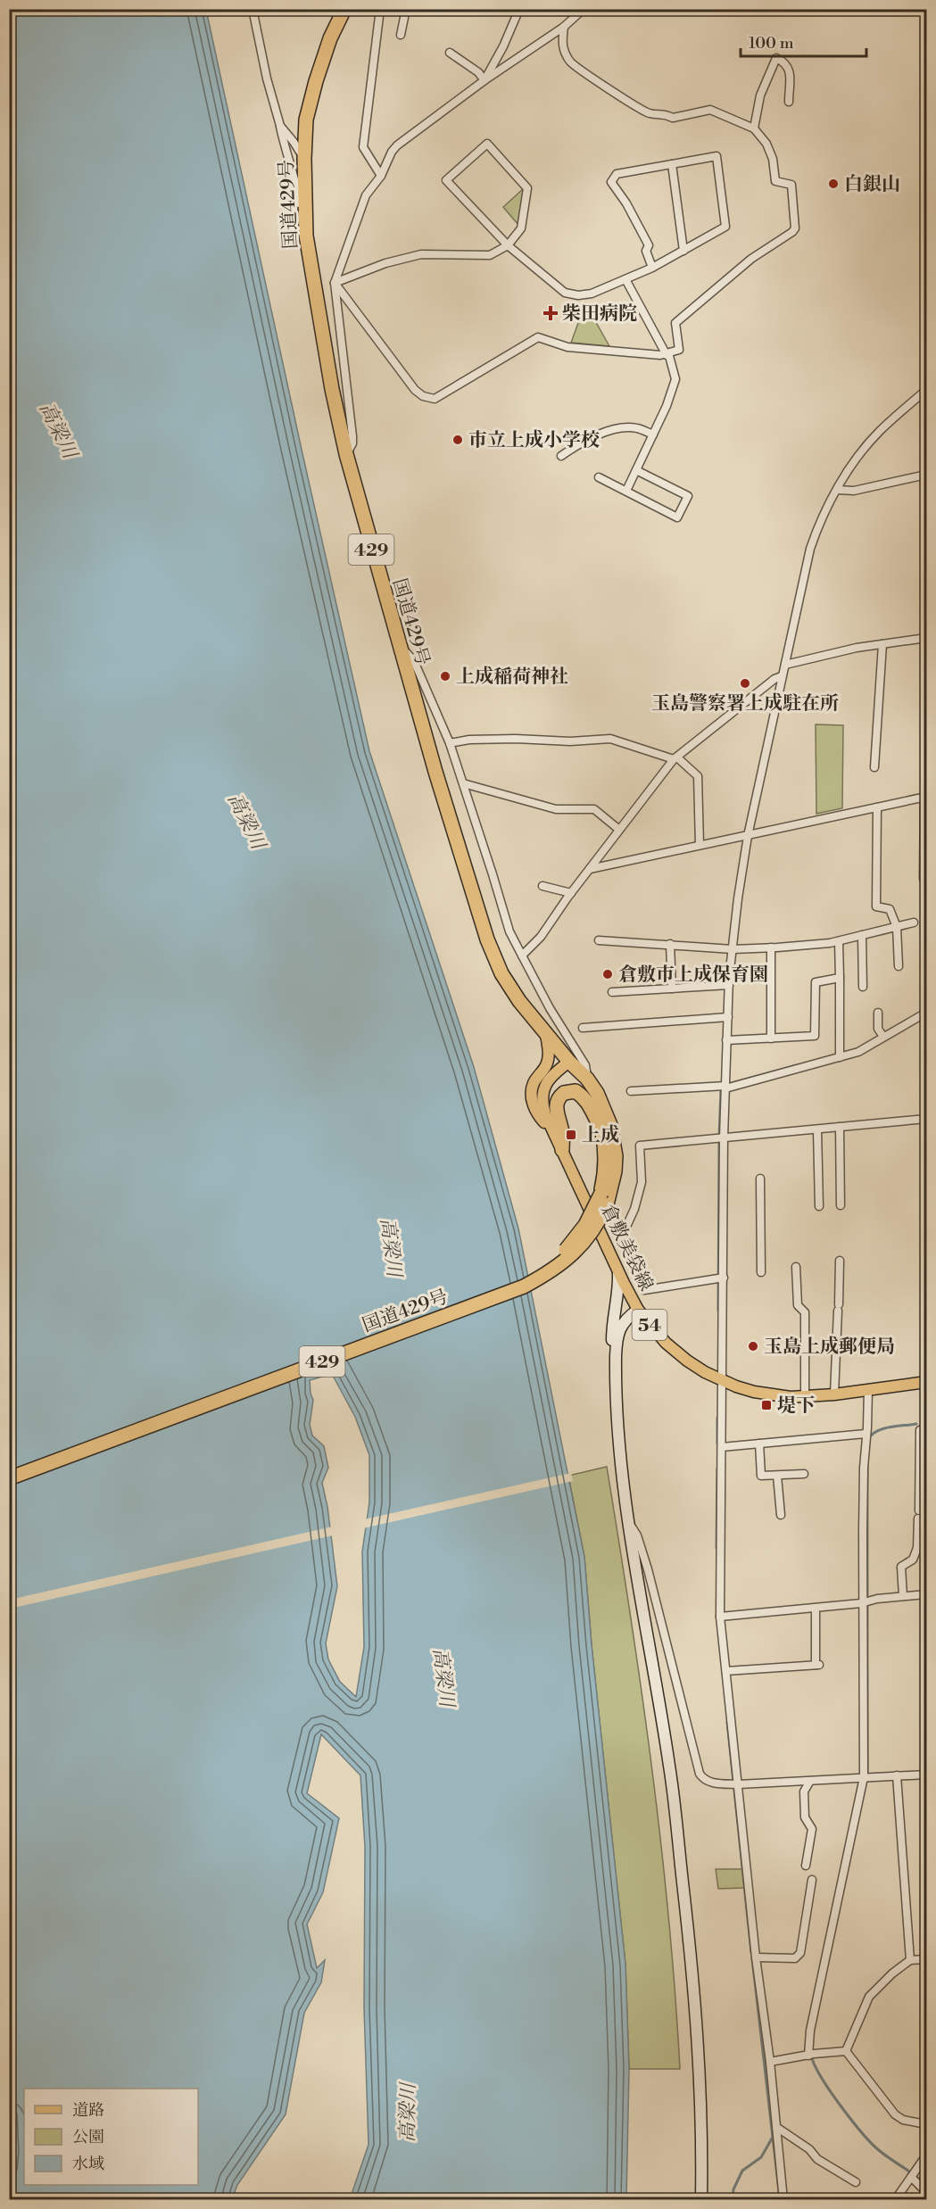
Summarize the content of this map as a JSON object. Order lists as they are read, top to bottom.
{
  "streets": {
    "highway": ["国道429号", "429"],
    "main road": ["倉敷美袋線", "54"]
  },
  "crossings": [
    ["国道429号", "倉敷美袋線"]
  ],
  "water": ["高梁川"],
  "places": {
    "other": [
      "白銀山",
      "市立上成小学校",
      "上成稲荷神社",
      "玉島警察署上成駐在所",
      "倉敷市上成保育園",
      "玉島上成郵便局"
    ],
    "health": ["柴田病院"],
    "transit": ["上成", "堤下"]
  },
  "legend": ["道路", "公園", "水域"],
  "scale_bar": "100 m"
}
